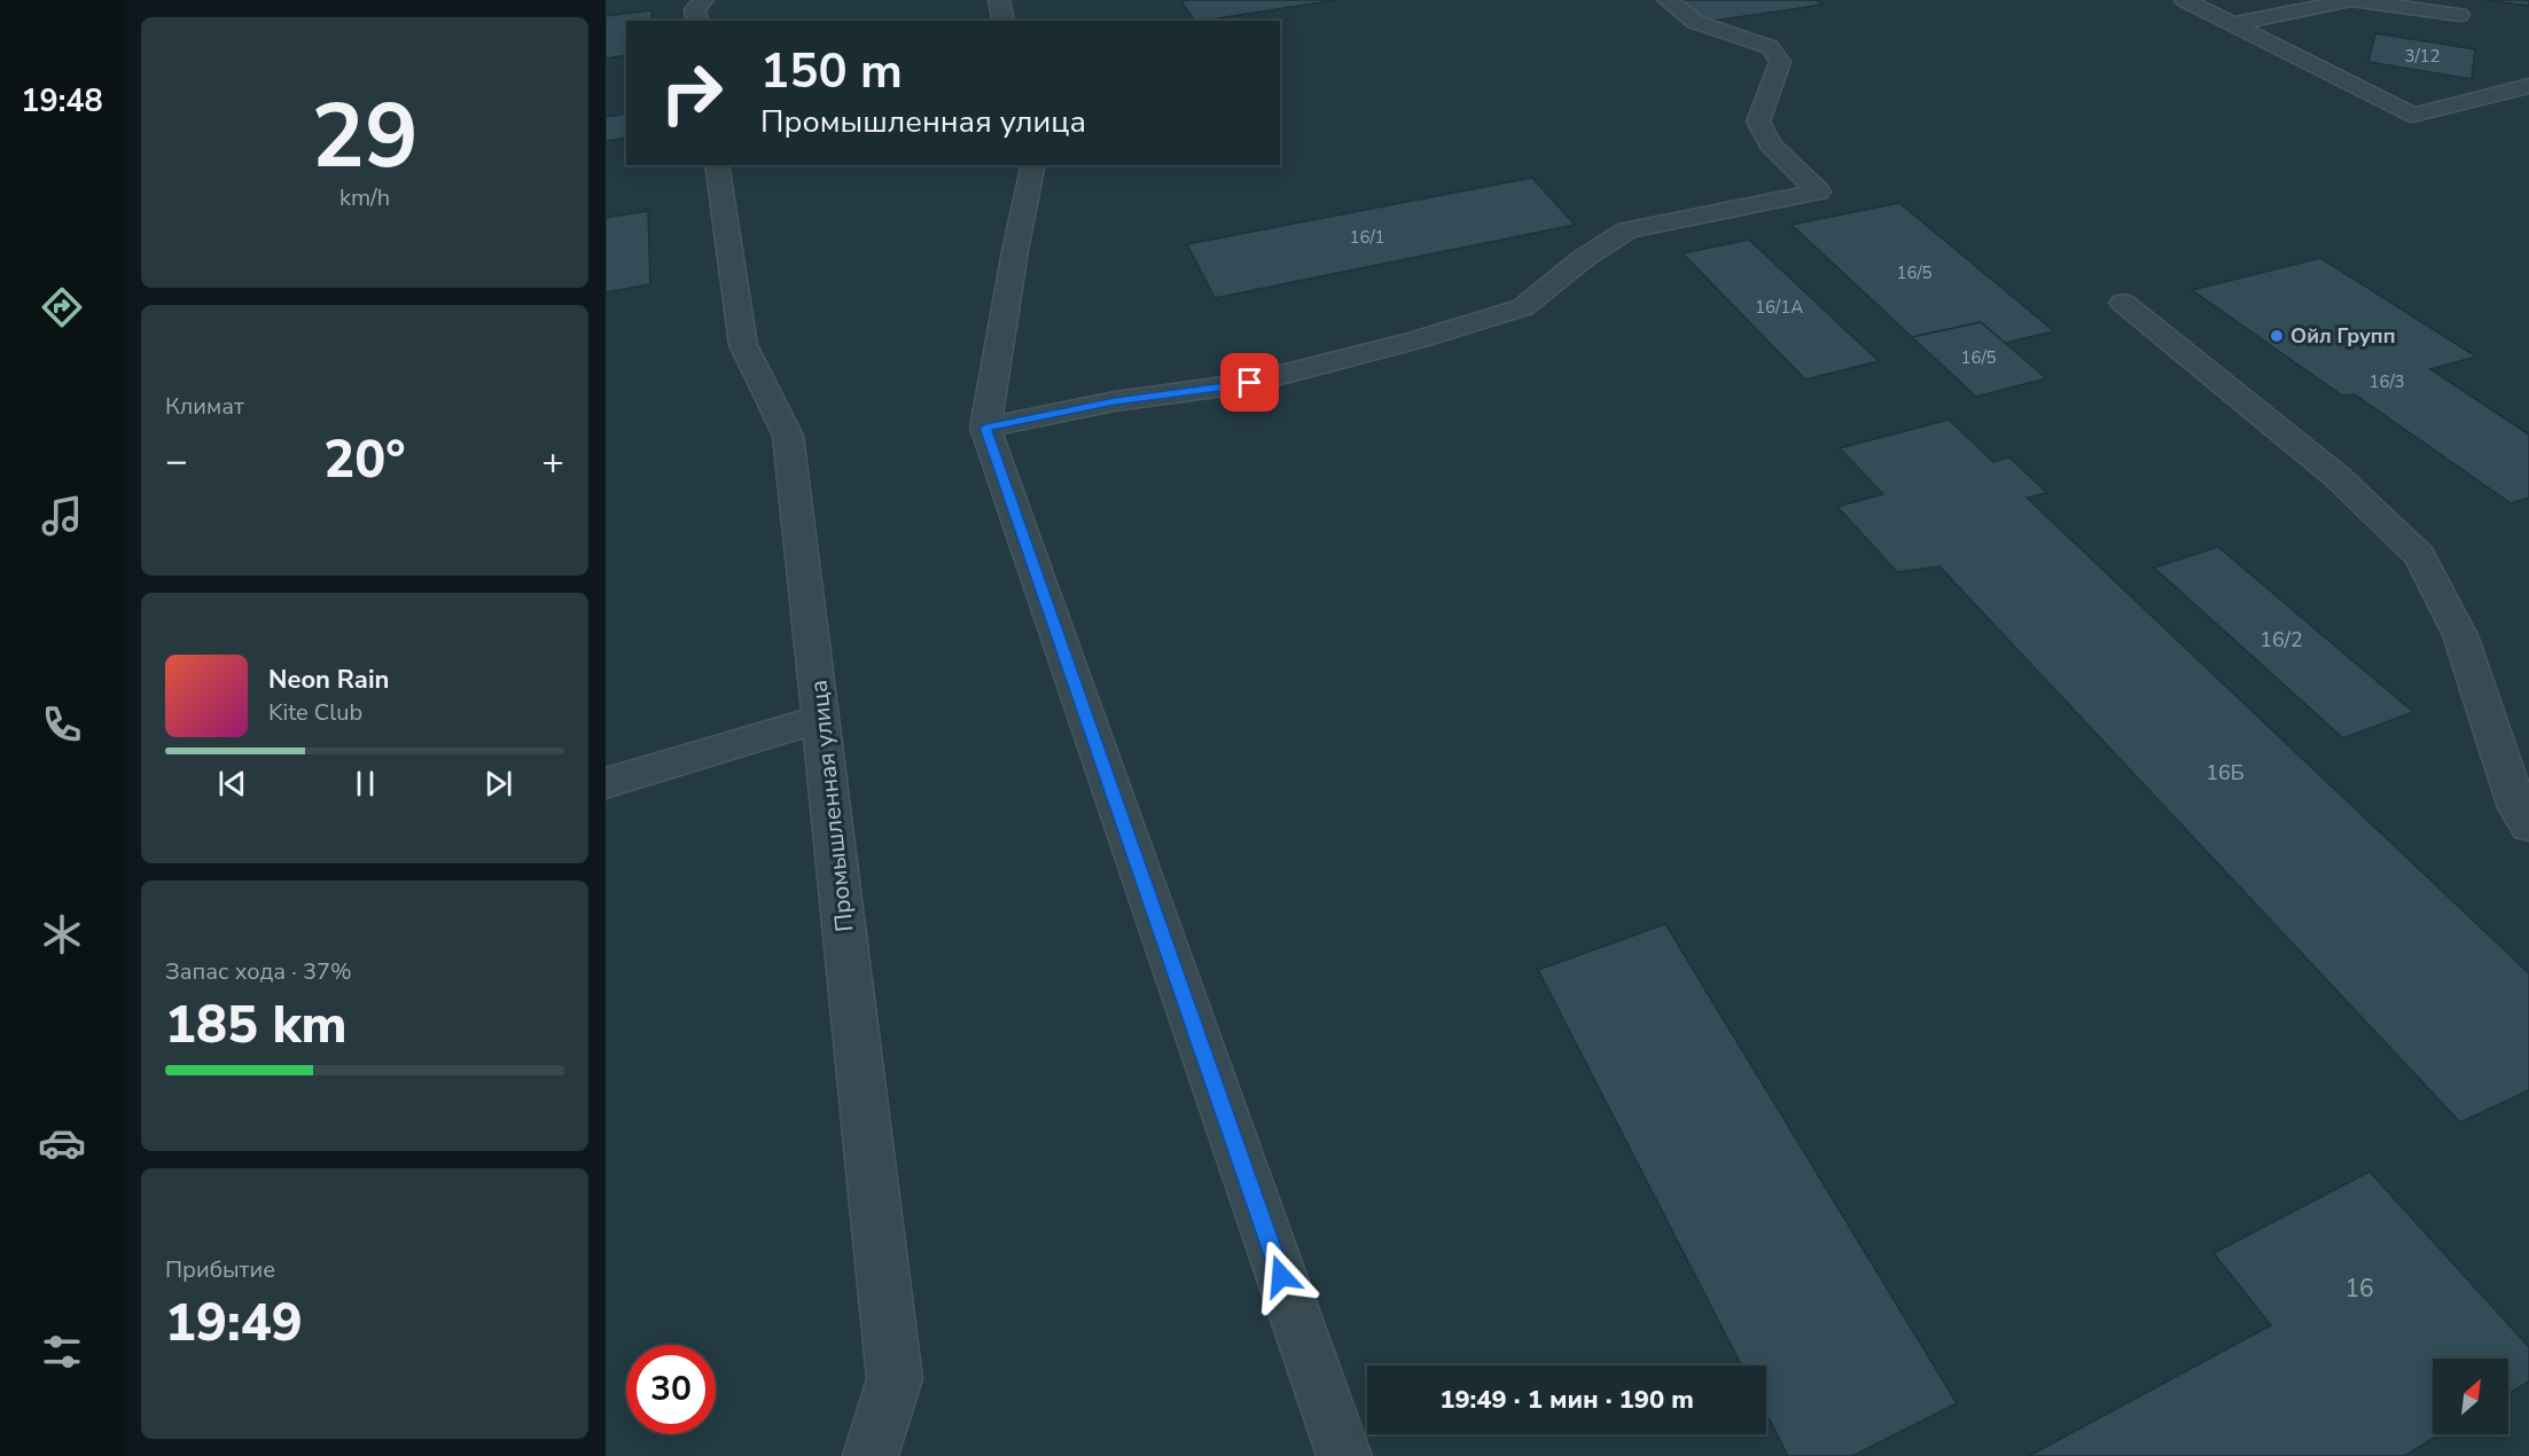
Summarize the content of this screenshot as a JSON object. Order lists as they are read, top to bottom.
{
  "streets": {
    "street": ["Промышленная улица"]
  },
  "places": ["Ойл Групп"],
  "house_numbers": [
    "3/12",
    "16/1",
    "16/5",
    "16/1А",
    "16/5",
    "16/3",
    "16/2",
    "16Б",
    "16"
  ],
  "north": "top right",
  "page": {
    "tabs": "19:48",
    "tile": [
      ["29", "km/h"],
      "Климат",
      ["Запас хода · 37%", "185 km"],
      ["Прибытие", "19:49"]
    ],
    "turn": ["150 m", "Промышленная улица"],
    "heat": ["−", "20°", "+"],
    "song": ["Neon Rain", "Kite Club"],
    "limit": "30",
    "trip": "19:49 · 1 мин · 190 m"
  }
}
